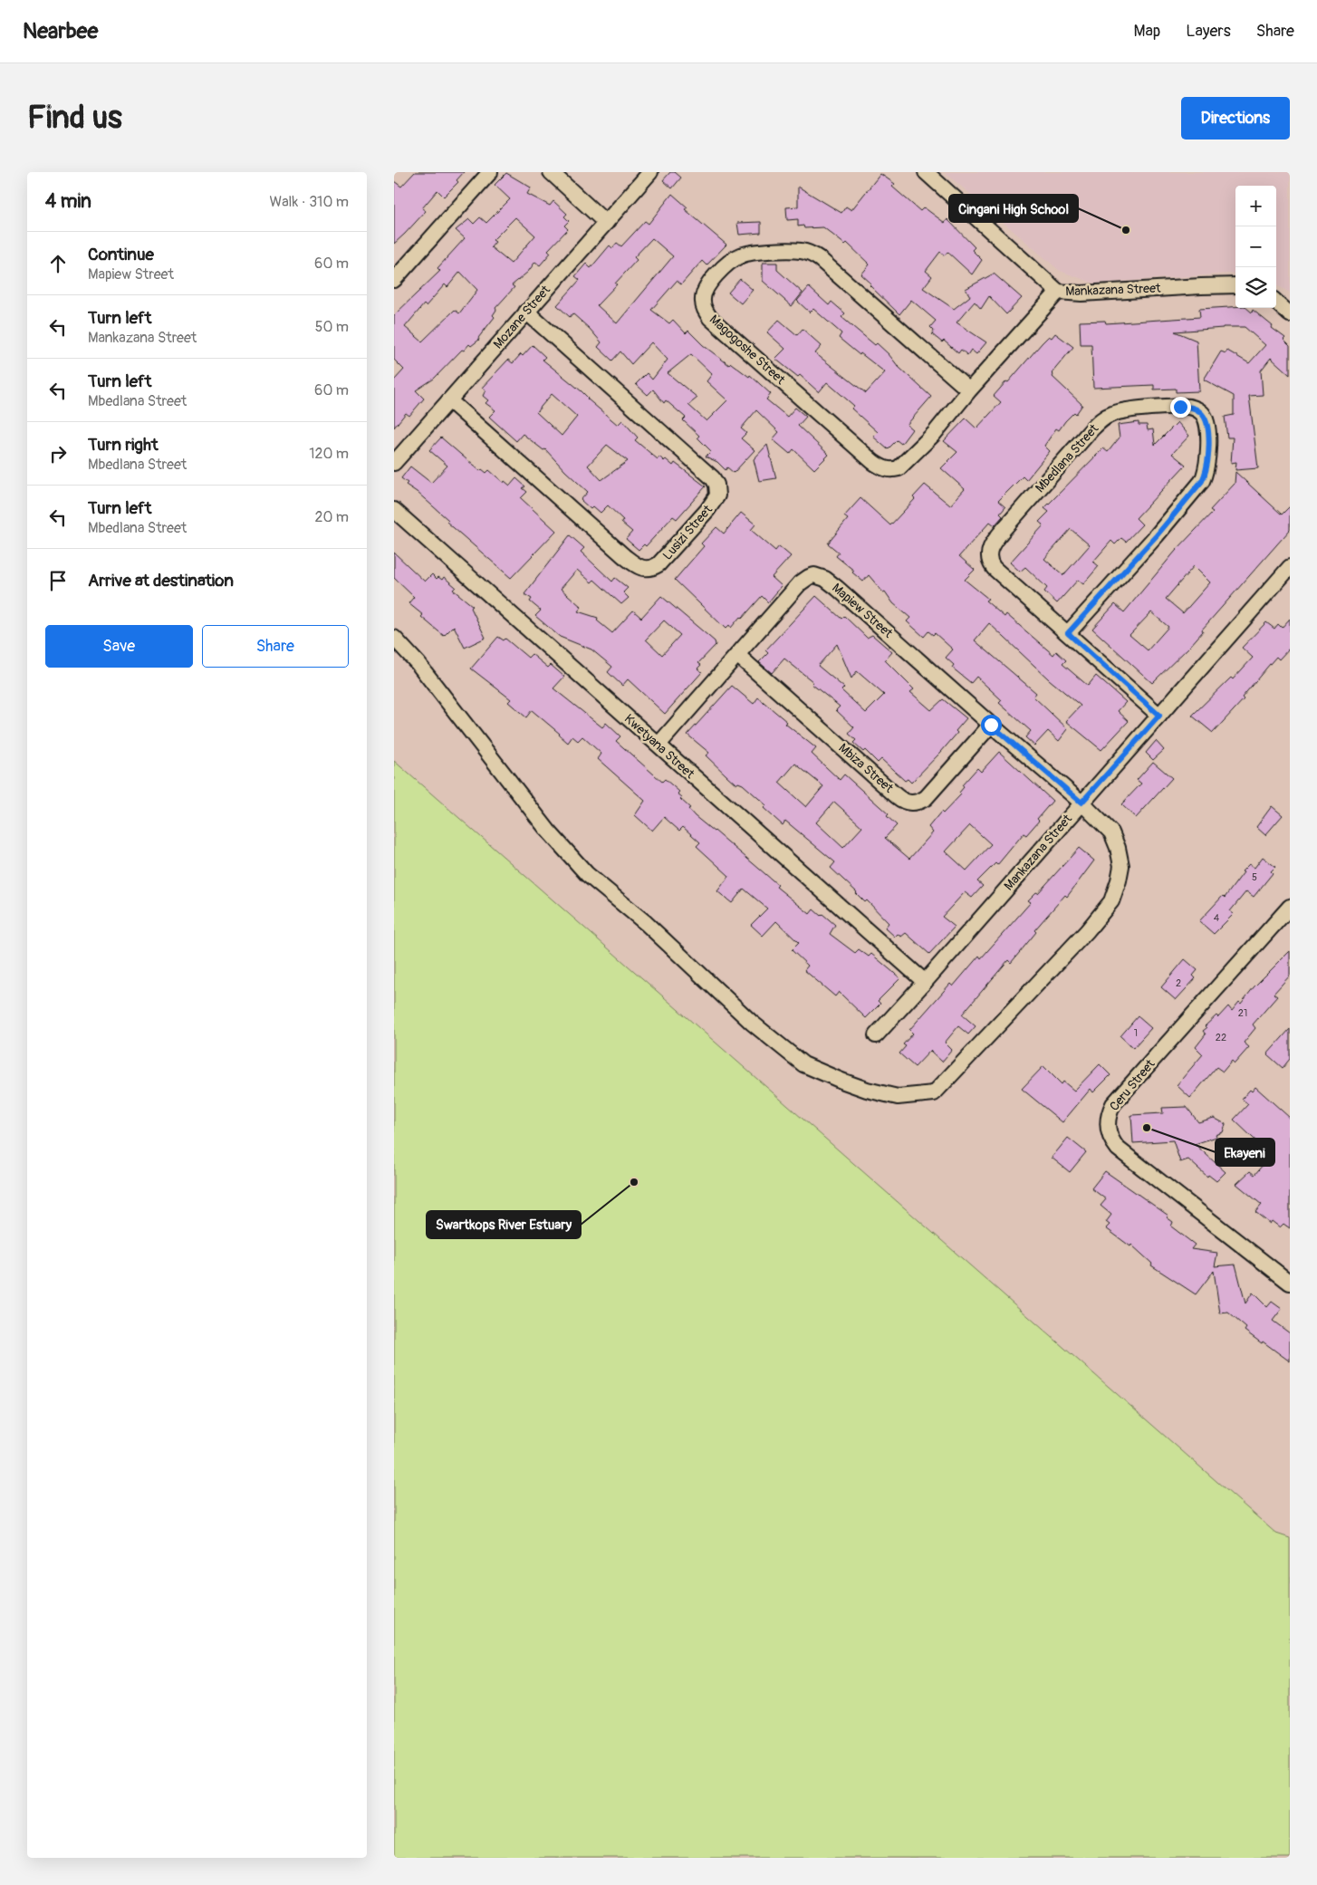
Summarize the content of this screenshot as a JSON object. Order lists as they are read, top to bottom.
{
  "streets": {
    "street": [
      "Mankazana Street",
      "Mozane Street",
      "Magogoshe Street",
      "Mbedlana Street",
      "Lusizi Street",
      "Mapiew Street",
      "Kwetyana Street",
      "Mbiza Street",
      "Ceru Street"
    ]
  },
  "crossings": [
    ["Mankazana Street", "Magogoshe Street"],
    ["Mankazana Street", "Mbedlana Street"],
    ["Mankazana Street", "Mapiew Street"],
    ["Mankazana Street", "Kwetyana Street"],
    ["Mozane Street", "Lusizi Street"],
    ["Mapiew Street", "Kwetyana Street"],
    ["Mapiew Street", "Mbiza Street"]
  ],
  "places": ["Cingani High School", "Ekayeni", "Swartkops River Estuary"],
  "house_numbers": [
    "5",
    "4",
    "2",
    "21",
    "1",
    "22"
  ],
  "page": {
    "header": "Nearbee",
    "nav": ["Map", "Layers", "Share"],
    "buttons": [
      "Directions",
      ["Save", "Share"]
    ],
    "title": "Find us",
    "heading": ["4 min", "Walk · 310 m"],
    "map_buttons": ["+", "−"],
    "list": [
      ["Continue", "Mapiew Street", "60 m"],
      ["Turn left", "Mankazana Street", "50 m"],
      ["Turn left", "Mbedlana Street", "60 m"],
      ["Turn right", "Mbedlana Street", "120 m"],
      ["Turn left", "Mbedlana Street", "20 m"],
      "Arrive at destination"
    ]
  }
}
